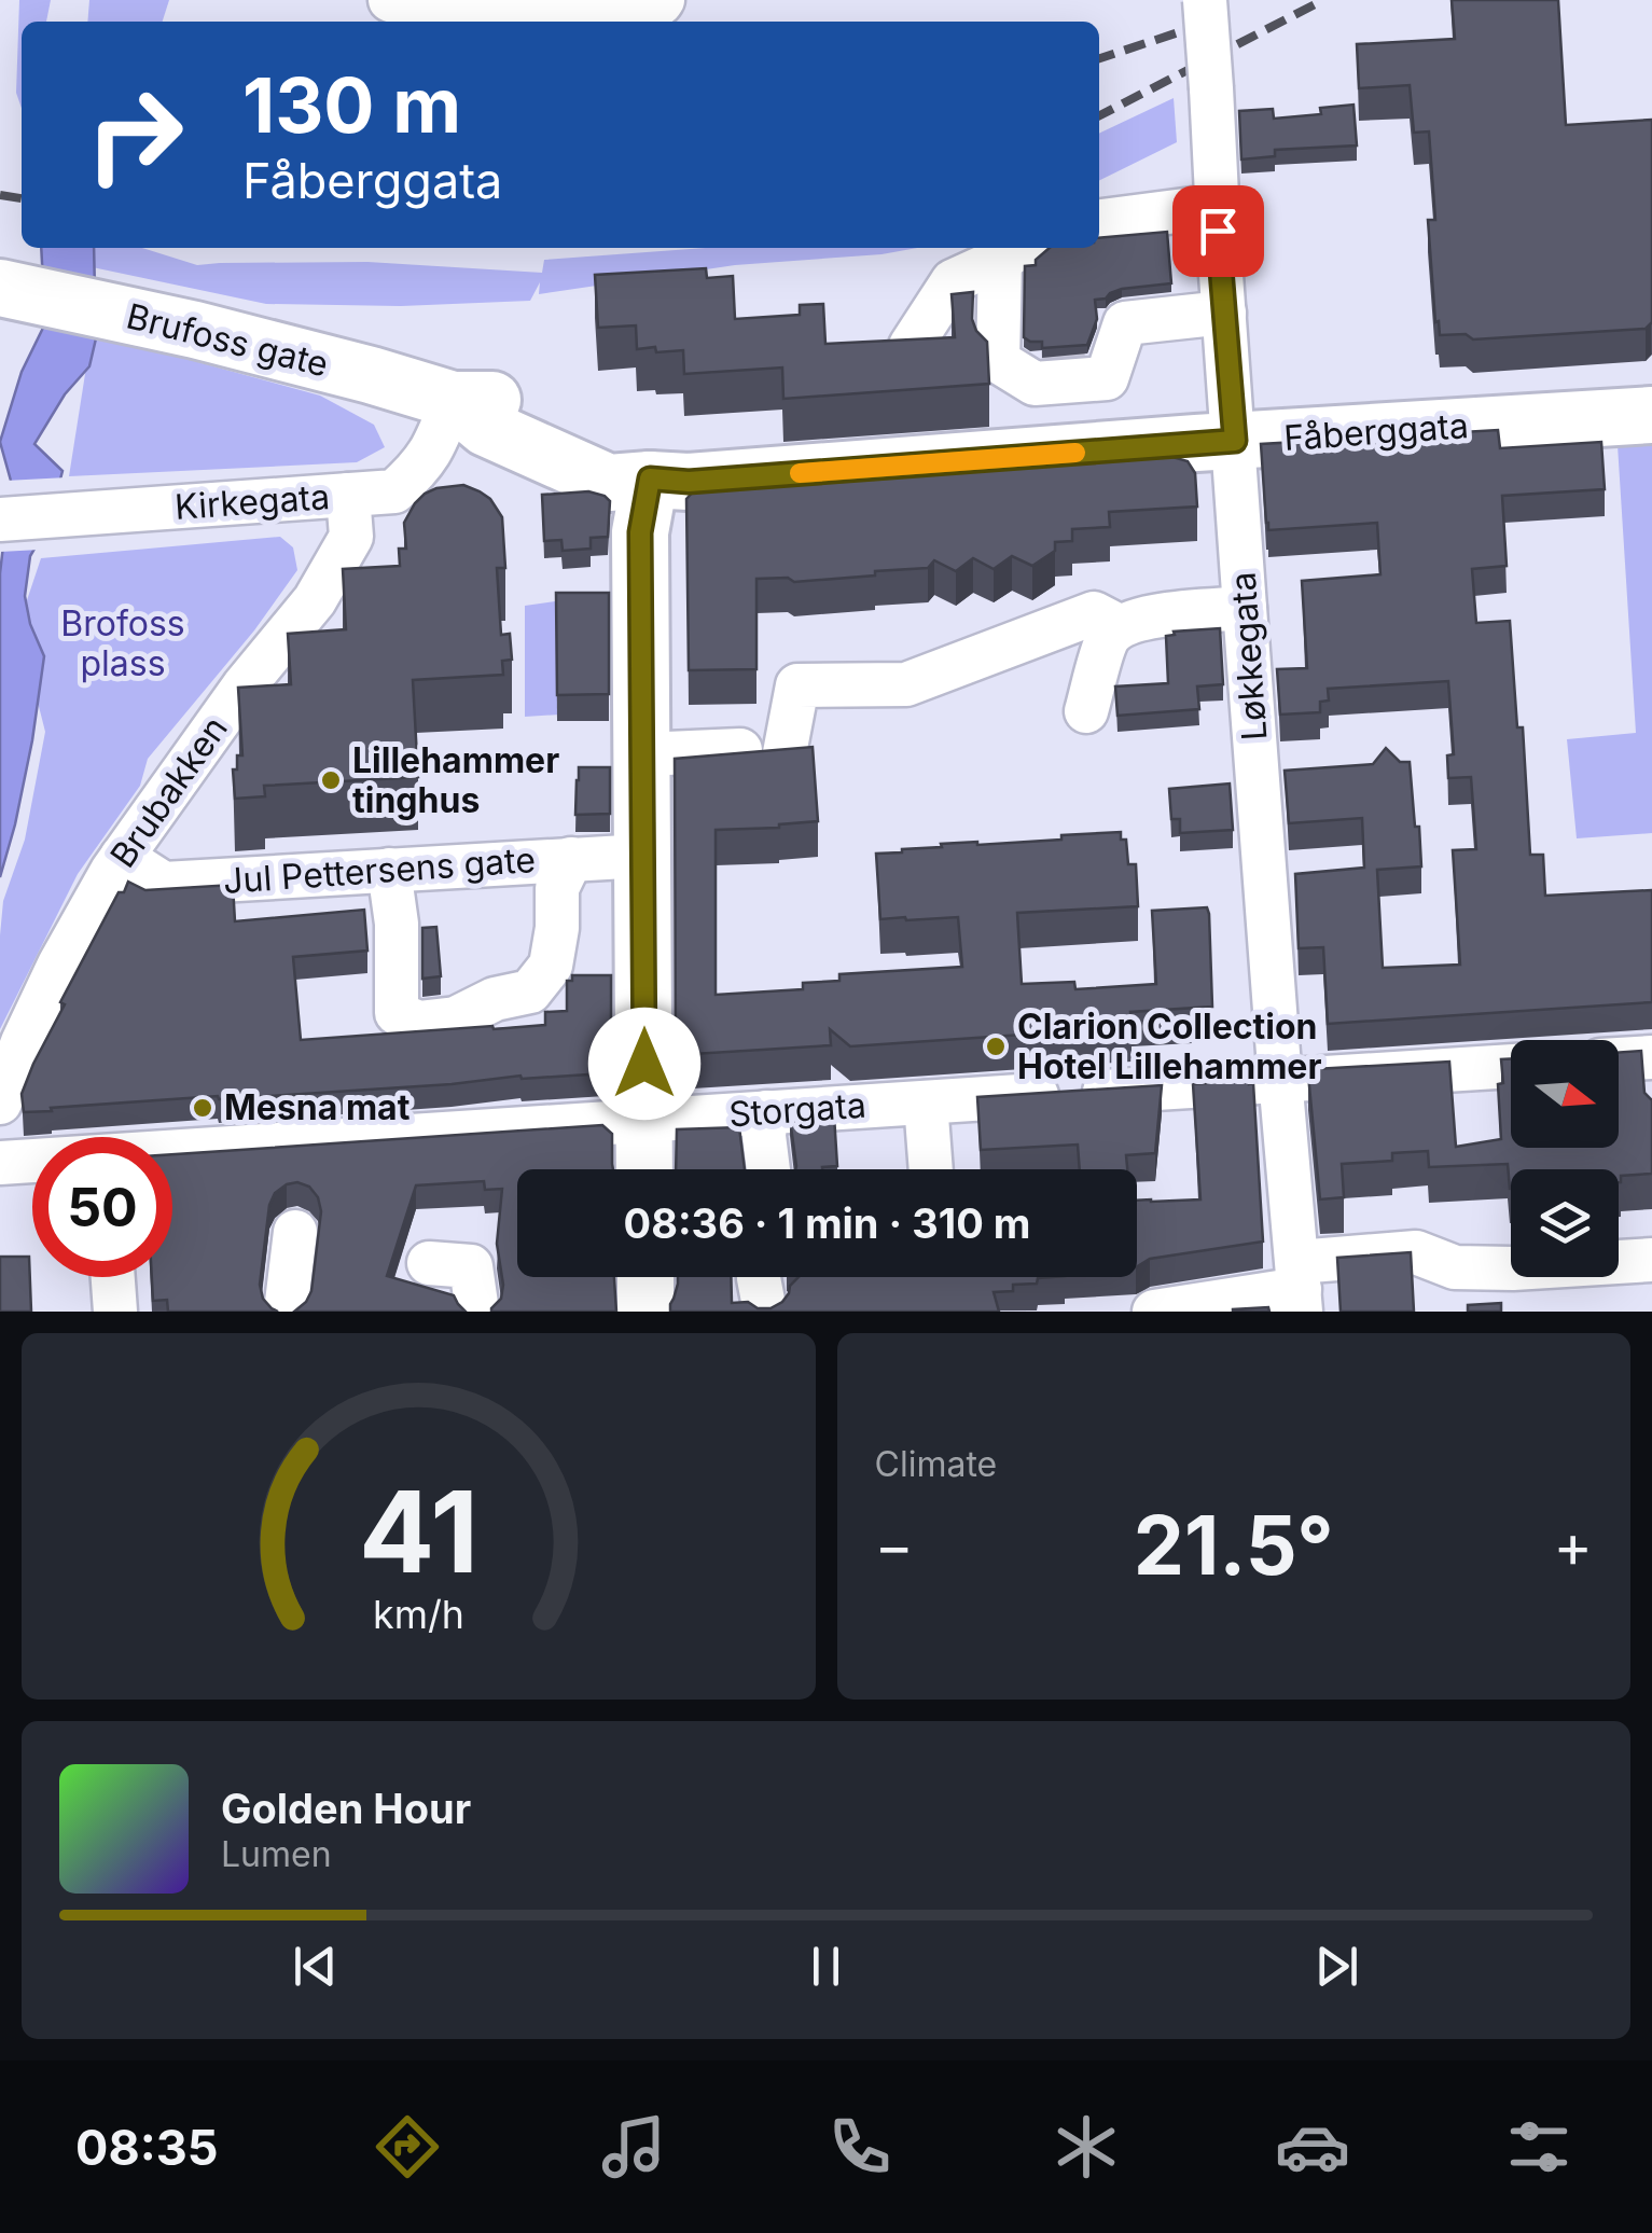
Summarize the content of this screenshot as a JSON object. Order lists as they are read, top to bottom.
{
  "streets": {
    "main road": ["Brufoss gate", "Fåberggata"],
    "street": [
      "Kirkegata",
      "Løkkegata",
      "Brubakken",
      "Jul Pettersens gate",
      "Storgata"
    ]
  },
  "crossings": [
    ["Brufoss gate", "Kirkegata"],
    ["Fåberggata", "Løkkegata"],
    ["Kirkegata", "Brubakken"],
    ["Løkkegata", "Storgata"],
    ["Brubakken", "Jul Pettersens gate"]
  ],
  "parks": ["Brofoss plass"],
  "places": ["Lillehammer tinghus", "Clarion Collection Hotel Lillehammer", "Mesna mat"],
  "north": "right",
  "page": {
    "turn": ["130 m", "Fåberggata"],
    "limit": "50",
    "trip": "08:36 · 1 min · 310 m",
    "tile": "Climate",
    "heat": ["−", "21.5°", "+"],
    "song": ["Golden Hour", "Lumen"],
    "tabs": "08:35",
    "gauge": ["41", "km/h"]
  }
}
